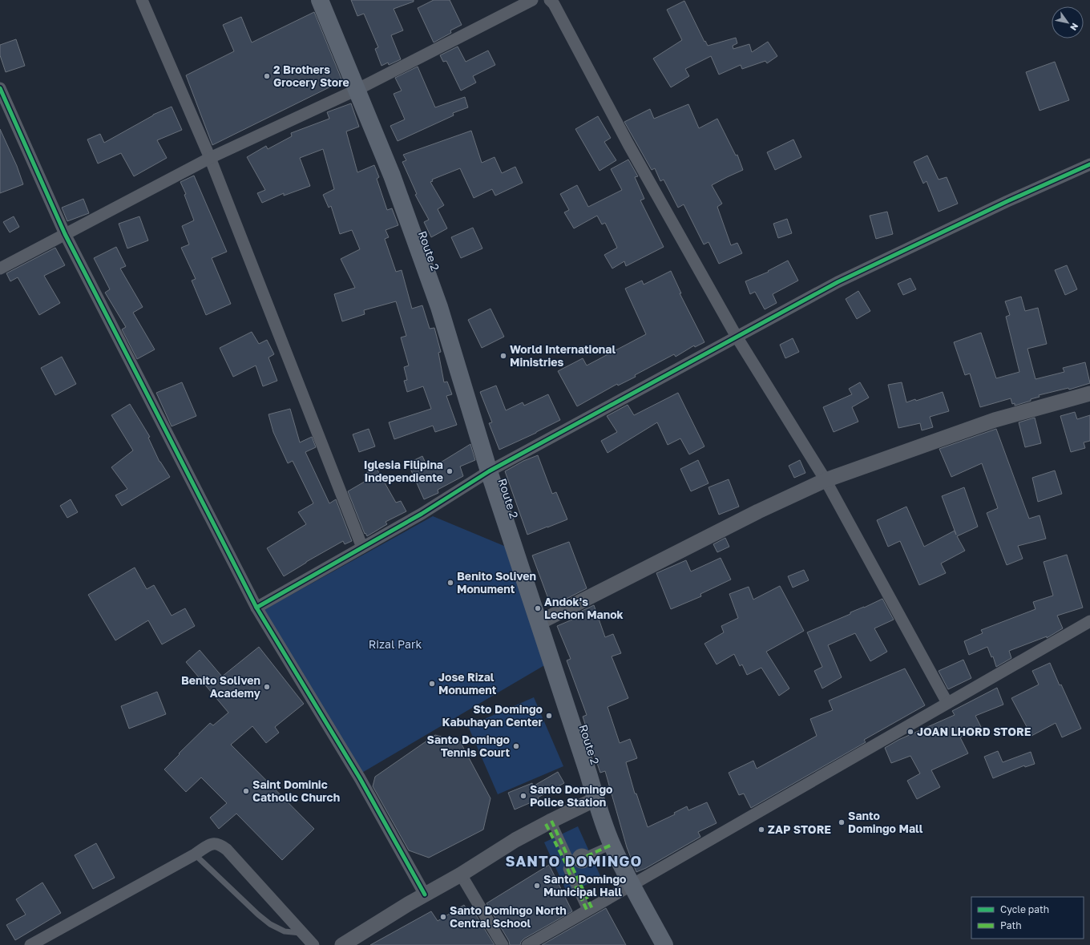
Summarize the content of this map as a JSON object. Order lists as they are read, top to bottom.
{
  "streets": {
    "highway": ["Route 2"]
  },
  "districts": ["SANTO DOMINGO"],
  "parks": ["Rizal Park"],
  "places": [
    "2 Brothers Grocery Store",
    "World International Ministries",
    "Iglesia Filipina Independiente",
    "Benito Soliven Monument",
    "Andok's Lechon Manok",
    "Jose Rizal Monument",
    "Benito Soliven Academy",
    "Sto Domingo Kabuhayan Center",
    "JOAN LHORD STORE",
    "Santo Domingo Tennis Court",
    "Saint Dominic Catholic Church",
    "Santo Domingo Police Station",
    "Santo Domingo Mall",
    "ZAP STORE",
    "Santo Domingo Municipal Hall",
    "Santo Domingo North Central School"
  ],
  "legend": ["Cycle path", "Path"],
  "north": "bottom right"
}
